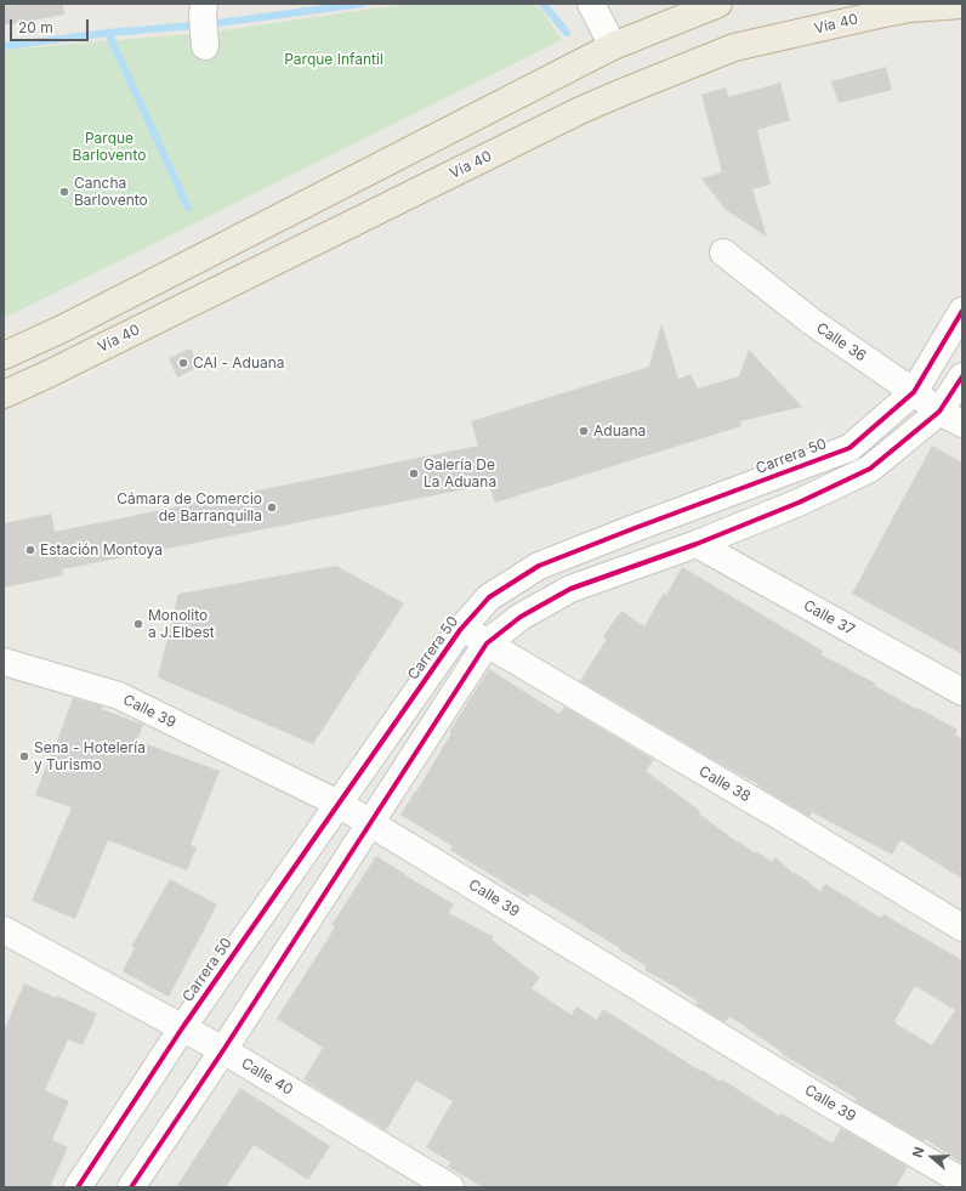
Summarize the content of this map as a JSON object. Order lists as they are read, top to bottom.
{
  "streets": {
    "highway": ["Vía 40"],
    "street": [
      "Calle 36",
      "Carrera 50",
      "Calle 37",
      "Calle 39",
      "Calle 38",
      "Calle 40"
    ]
  },
  "crossings": [
    ["Calle 36", "Carrera 50"],
    ["Carrera 50", "Calle 39"],
    ["Carrera 50", "Calle 38"],
    ["Carrera 50", "Calle 40"]
  ],
  "parks": ["Parque Infantil", "Parque Barlovento"],
  "places": [
    "Cancha Barlovento",
    "CAI - Aduana",
    "Aduana",
    "Galería De La Aduana",
    "Cámara de Comercio de Barranquilla",
    "Estación Montoya",
    "Monolito a J.Elbest",
    "Sena - Hotelería y Turismo"
  ],
  "scale_bar": "20 m",
  "north": "left"
}
